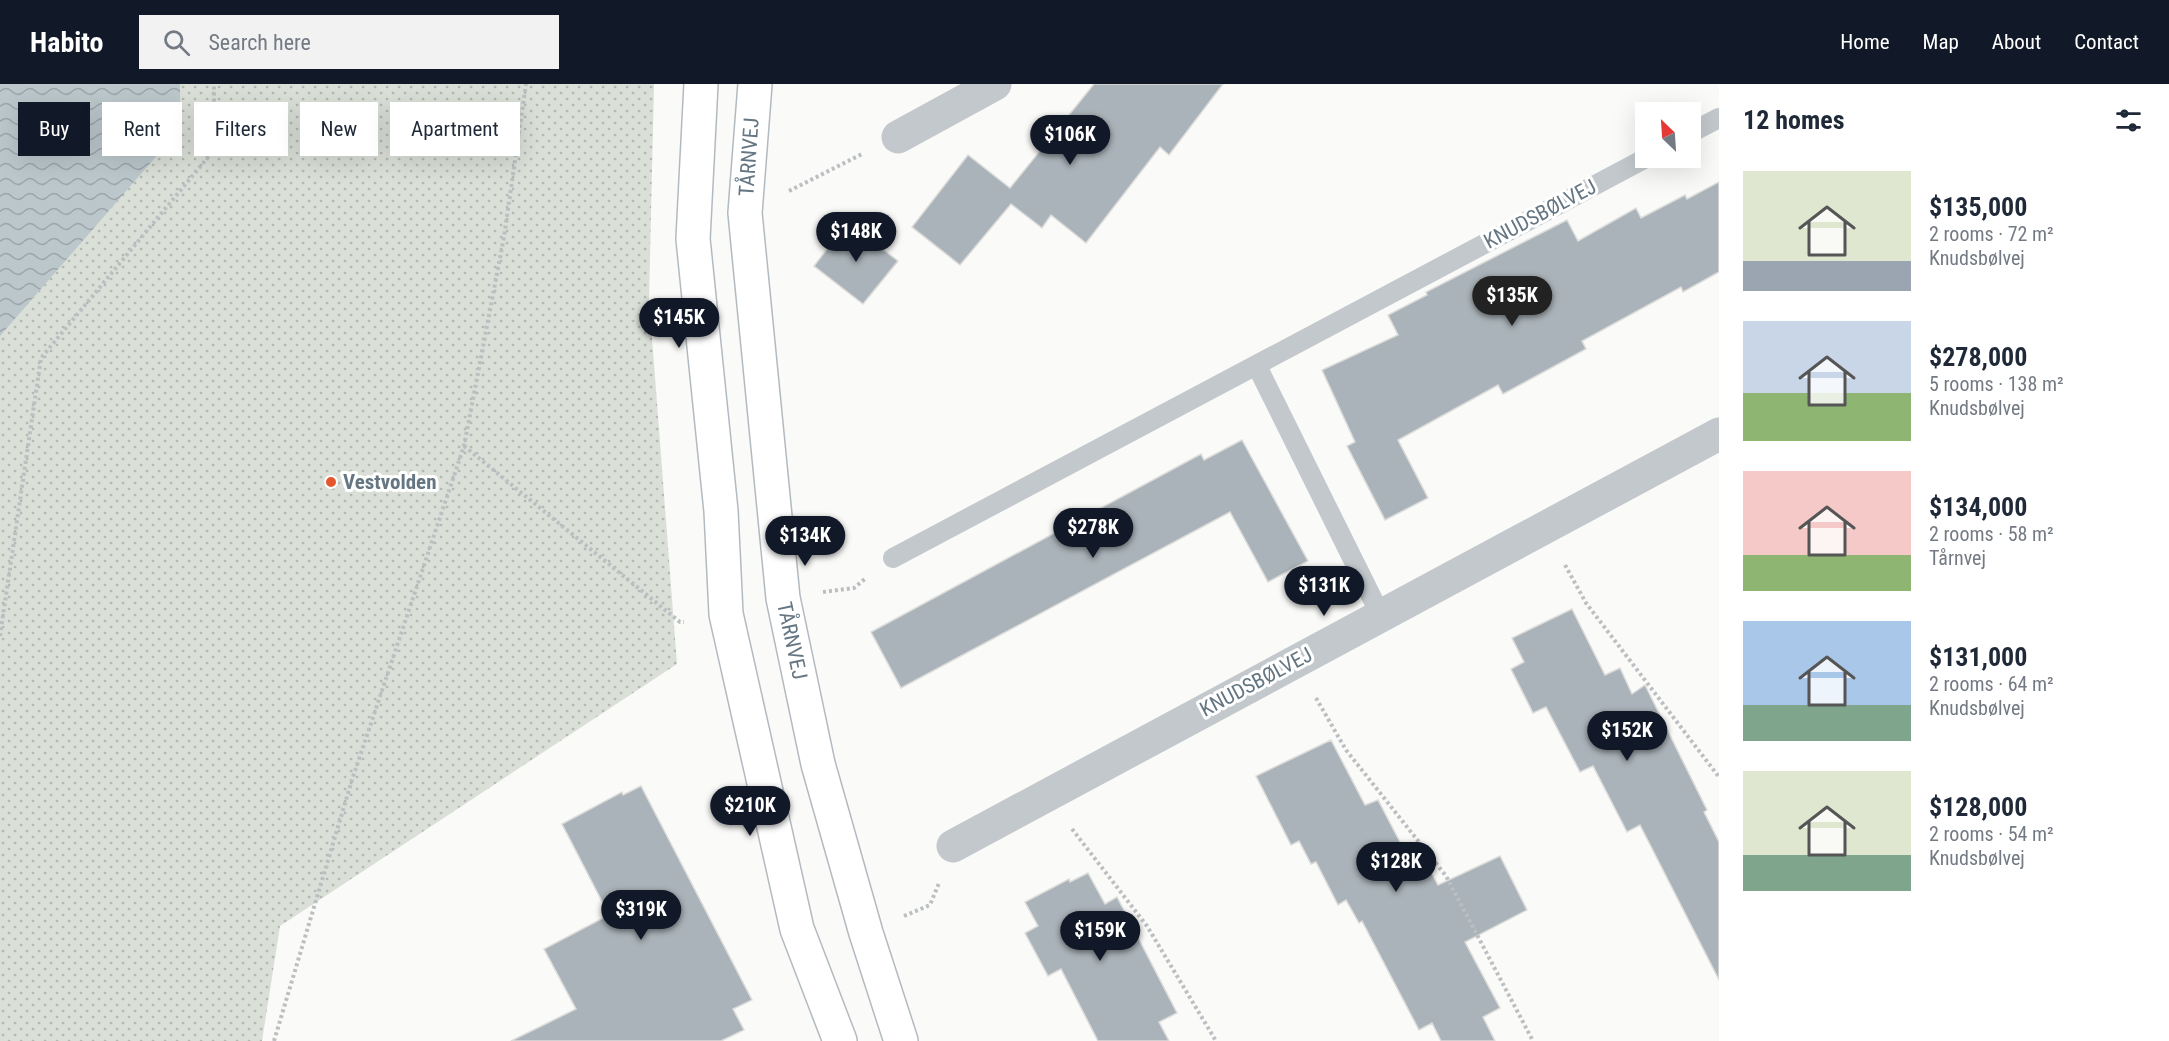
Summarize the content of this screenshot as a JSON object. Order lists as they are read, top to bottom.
{
  "streets": {
    "street": ["TÅRNVEJ", "KNUDSBØLVEJ"]
  },
  "places": ["Vestvolden"],
  "north": "top left",
  "page": {
    "header": "Habito",
    "search": "Search here",
    "nav": [
      "Home",
      "Map",
      "About",
      "Contact"
    ],
    "heading": "12 homes",
    "chip": [
      "Buy",
      "Rent",
      "Filters",
      "New",
      "Apartment"
    ],
    "price": [
      "$106K",
      "$148K",
      "$135K",
      "$145K",
      "$278K",
      "$134K",
      "$131K",
      "$152K",
      "$210K",
      "$128K",
      "$319K",
      "$159K"
    ],
    "list": [
      {
        "name": "$135,000",
        "note": "2 rooms · 72 m² · Knudsbølvej"
      },
      {
        "name": "$278,000",
        "note": "5 rooms · 138 m² · Knudsbølvej"
      },
      {
        "name": "$134,000",
        "note": "2 rooms · 58 m² · Tårnvej"
      },
      {
        "name": "$131,000",
        "note": "2 rooms · 64 m² · Knudsbølvej"
      },
      {
        "name": "$128,000",
        "note": "2 rooms · 54 m² · Knudsbølvej"
      }
    ]
  }
}
